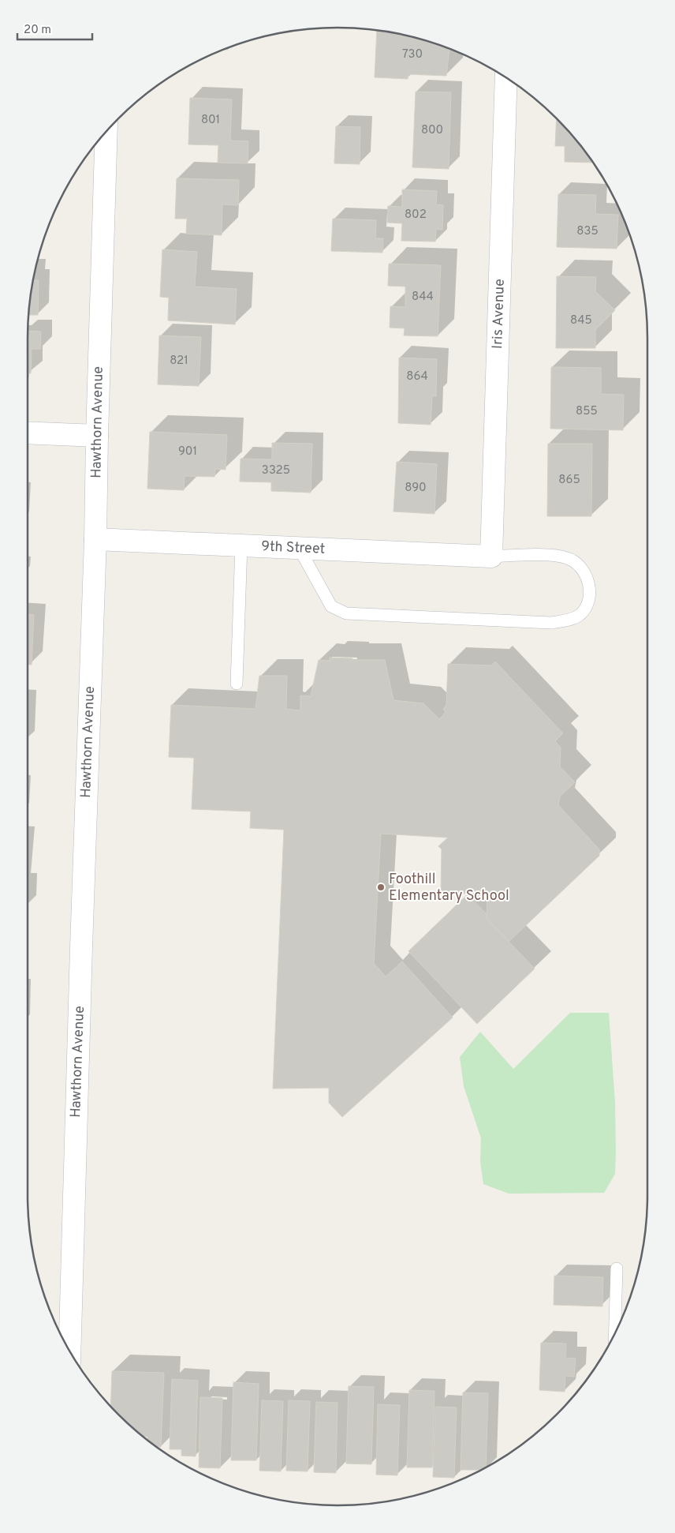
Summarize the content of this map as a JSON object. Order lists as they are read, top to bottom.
{
  "streets": {
    "street": ["Iris Avenue", "Hawthorn Avenue", "9th Street"]
  },
  "crossings": [
    ["Iris Avenue", "9th Street"],
    ["Hawthorn Avenue", "9th Street"]
  ],
  "places": ["Foothill Elementary School"],
  "house_numbers": [
    "730",
    "801",
    "800",
    "802",
    "835",
    "844",
    "845",
    "821",
    "864",
    "855",
    "901",
    "3325",
    "865",
    "890"
  ],
  "scale_bar": "20 m"
}
